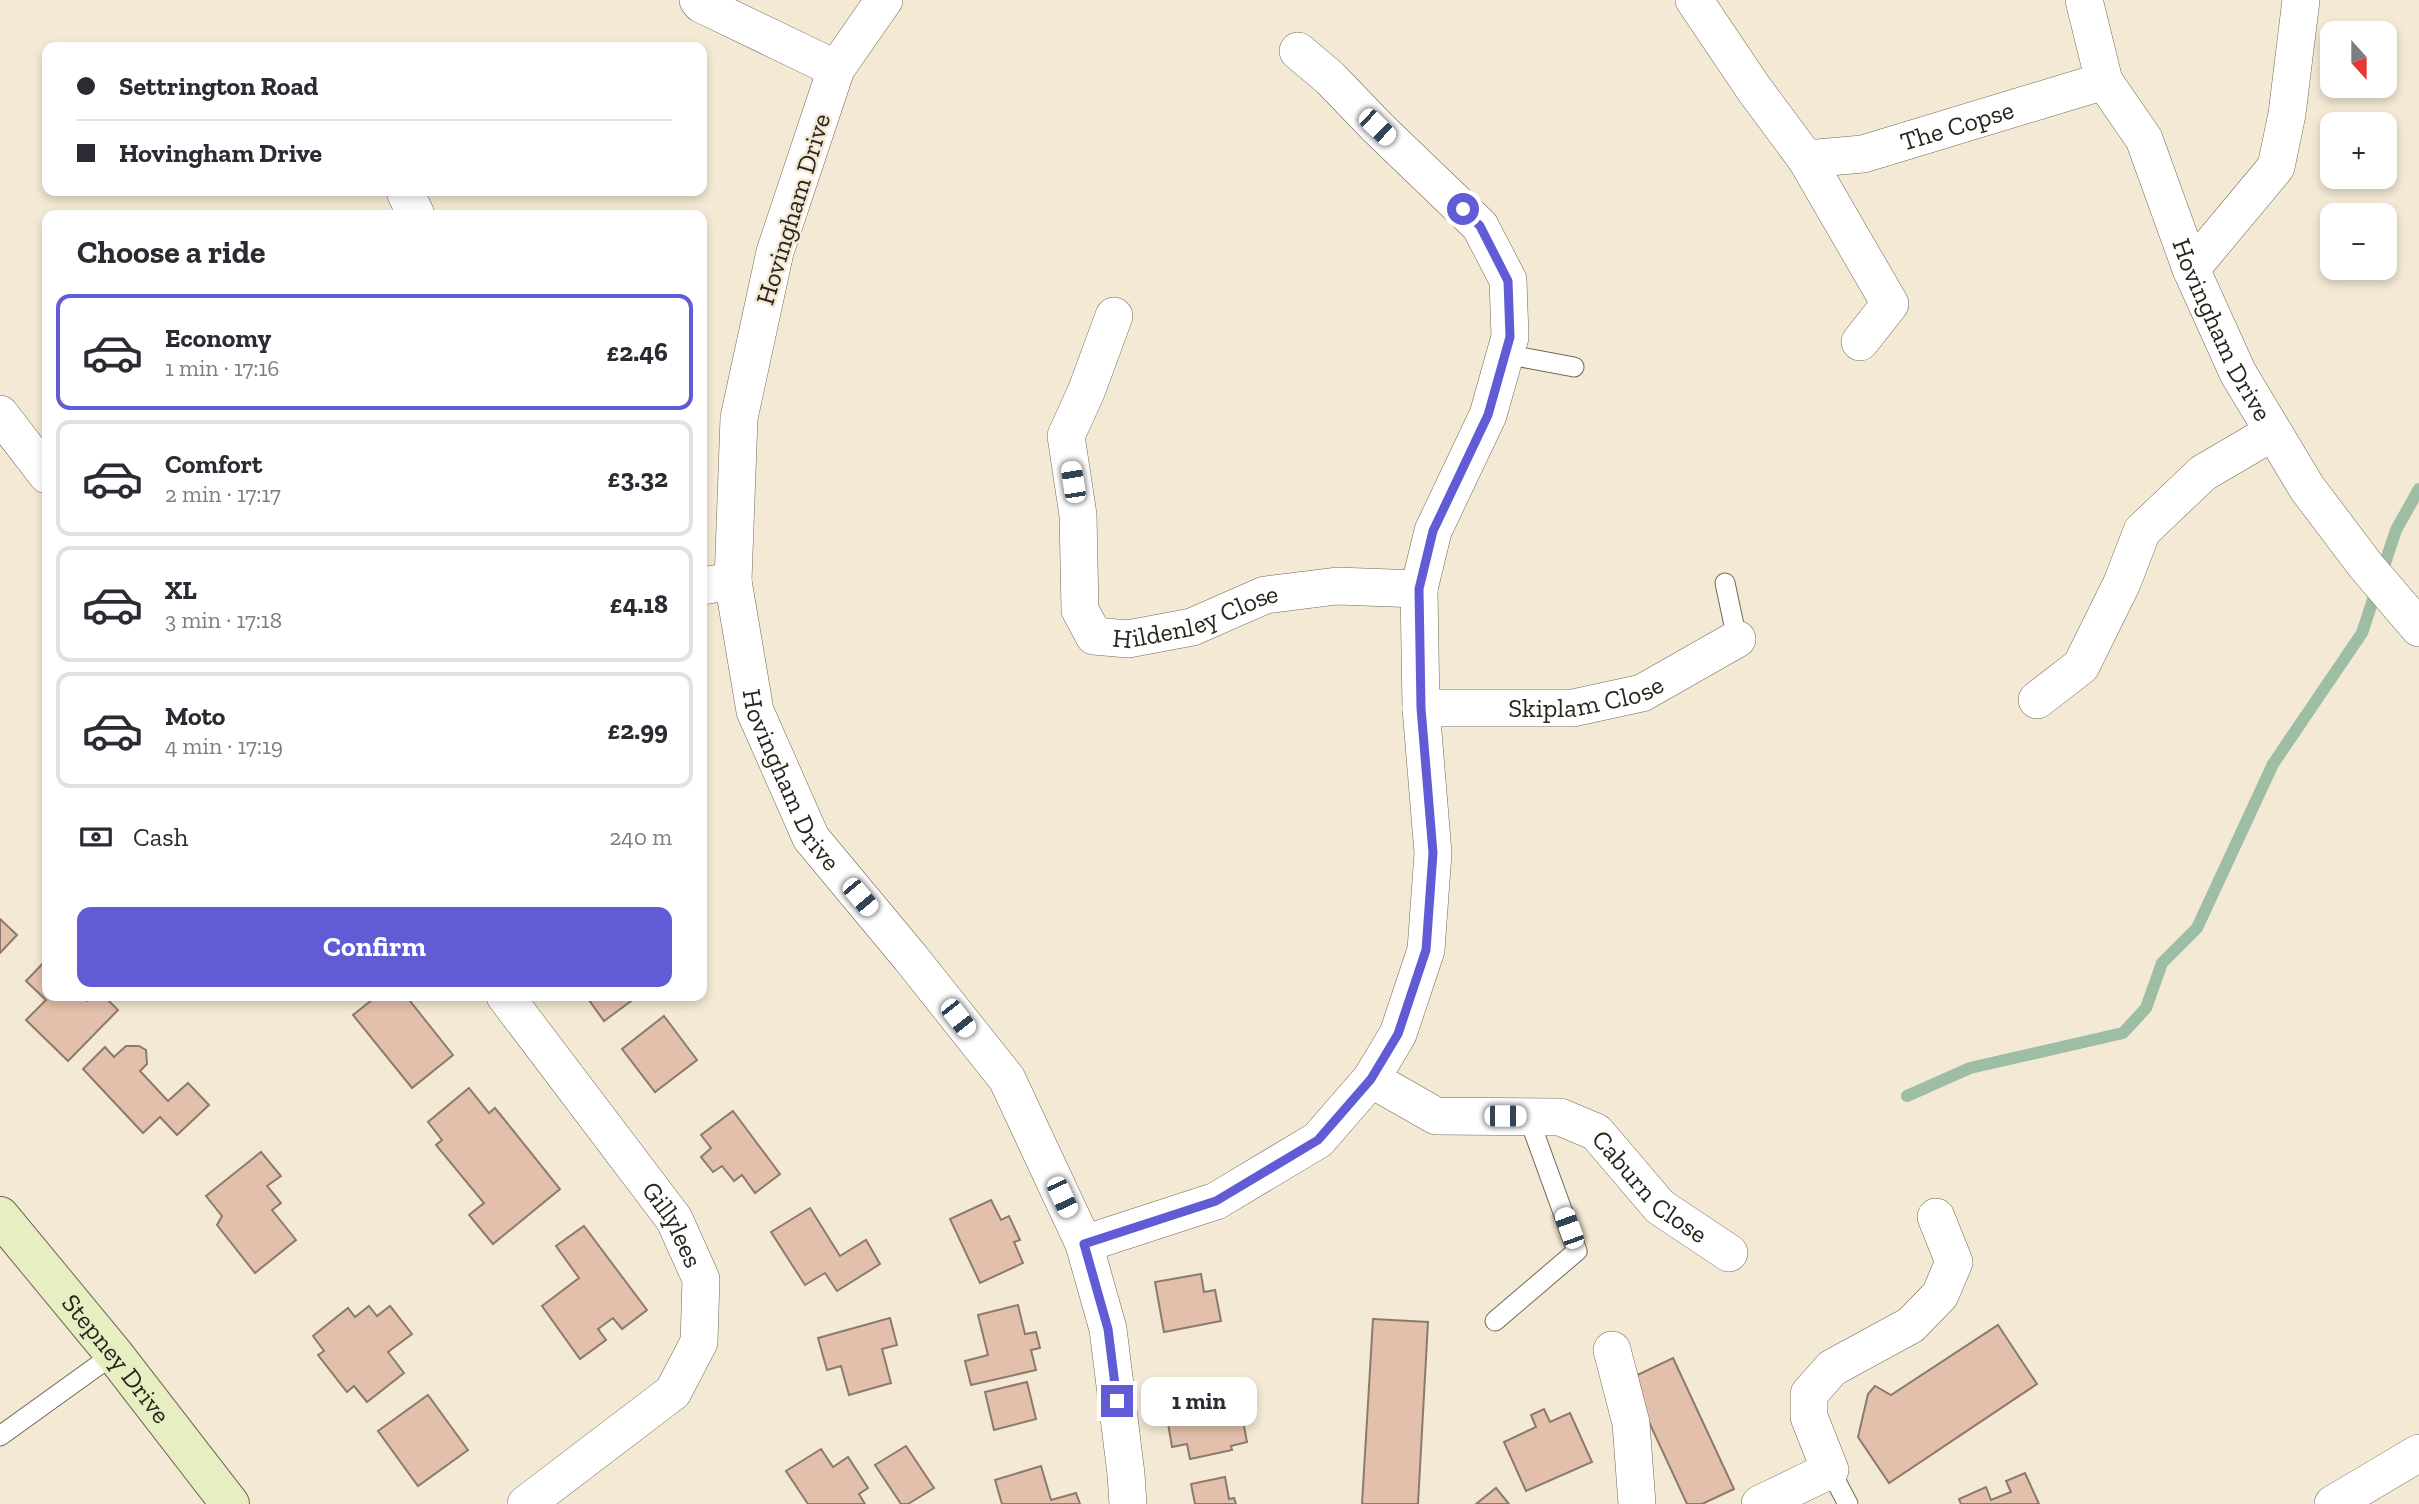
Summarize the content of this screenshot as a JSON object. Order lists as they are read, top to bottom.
{
  "streets": {
    "street": [
      "The Copse",
      "Hovingham Drive",
      "Hildenley Close",
      "Skiplam Close",
      "Caburn Close",
      "Gillylees",
      "Stepney Drive"
    ]
  },
  "crossings": [
    ["The Copse", "Hovingham Drive"]
  ],
  "north": "bottom",
  "page": {
    "map_buttons": ["+", "−"],
    "banner": ["Settrington Road", "Hovingham Drive"],
    "heading": "Choose a ride",
    "list": [
      {
        "name": "Economy",
        "note": "1 min · 17:16",
        "value": "£2.46"
      },
      {
        "name": "Comfort",
        "note": "2 min · 17:17",
        "value": "£3.32"
      },
      {
        "name": "XL",
        "note": "3 min · 17:18",
        "value": "£4.18"
      },
      {
        "name": "Moto",
        "note": "4 min · 17:19",
        "value": "£2.99"
      }
    ],
    "pay": ["Cash", "240 m"],
    "buttons": "Confirm",
    "bubble": "1 min"
  }
}
